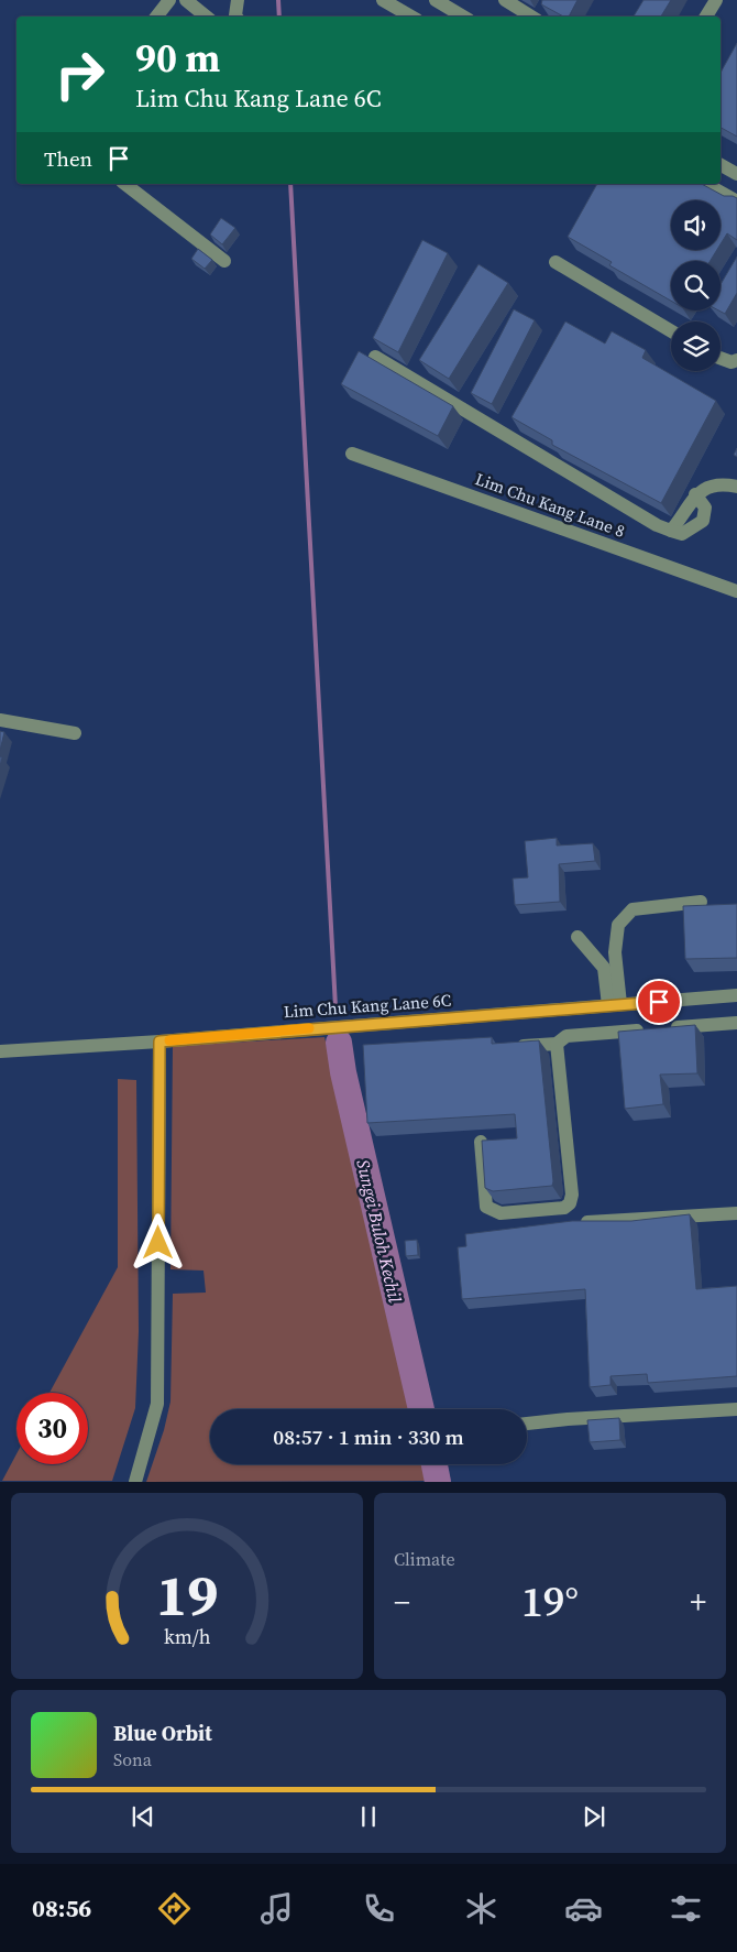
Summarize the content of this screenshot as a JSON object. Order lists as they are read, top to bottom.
{
  "streets": {
    "street": ["Lim Chu Kang Lane 8", "Lim Chu Kang Lane 6C"]
  },
  "water": ["Sungei Buloh Kechil"],
  "page": {
    "turn": ["90 m", "Lim Chu Kang Lane 6C"],
    "then": "Then",
    "limit": "30",
    "trip": "08:57 · 1 min · 330 m",
    "tile": "Climate",
    "heat": ["−", "19°", "+"],
    "song": ["Blue Orbit", "Sona"],
    "tabs": "08:56",
    "gauge": ["19", "km/h"]
  }
}
